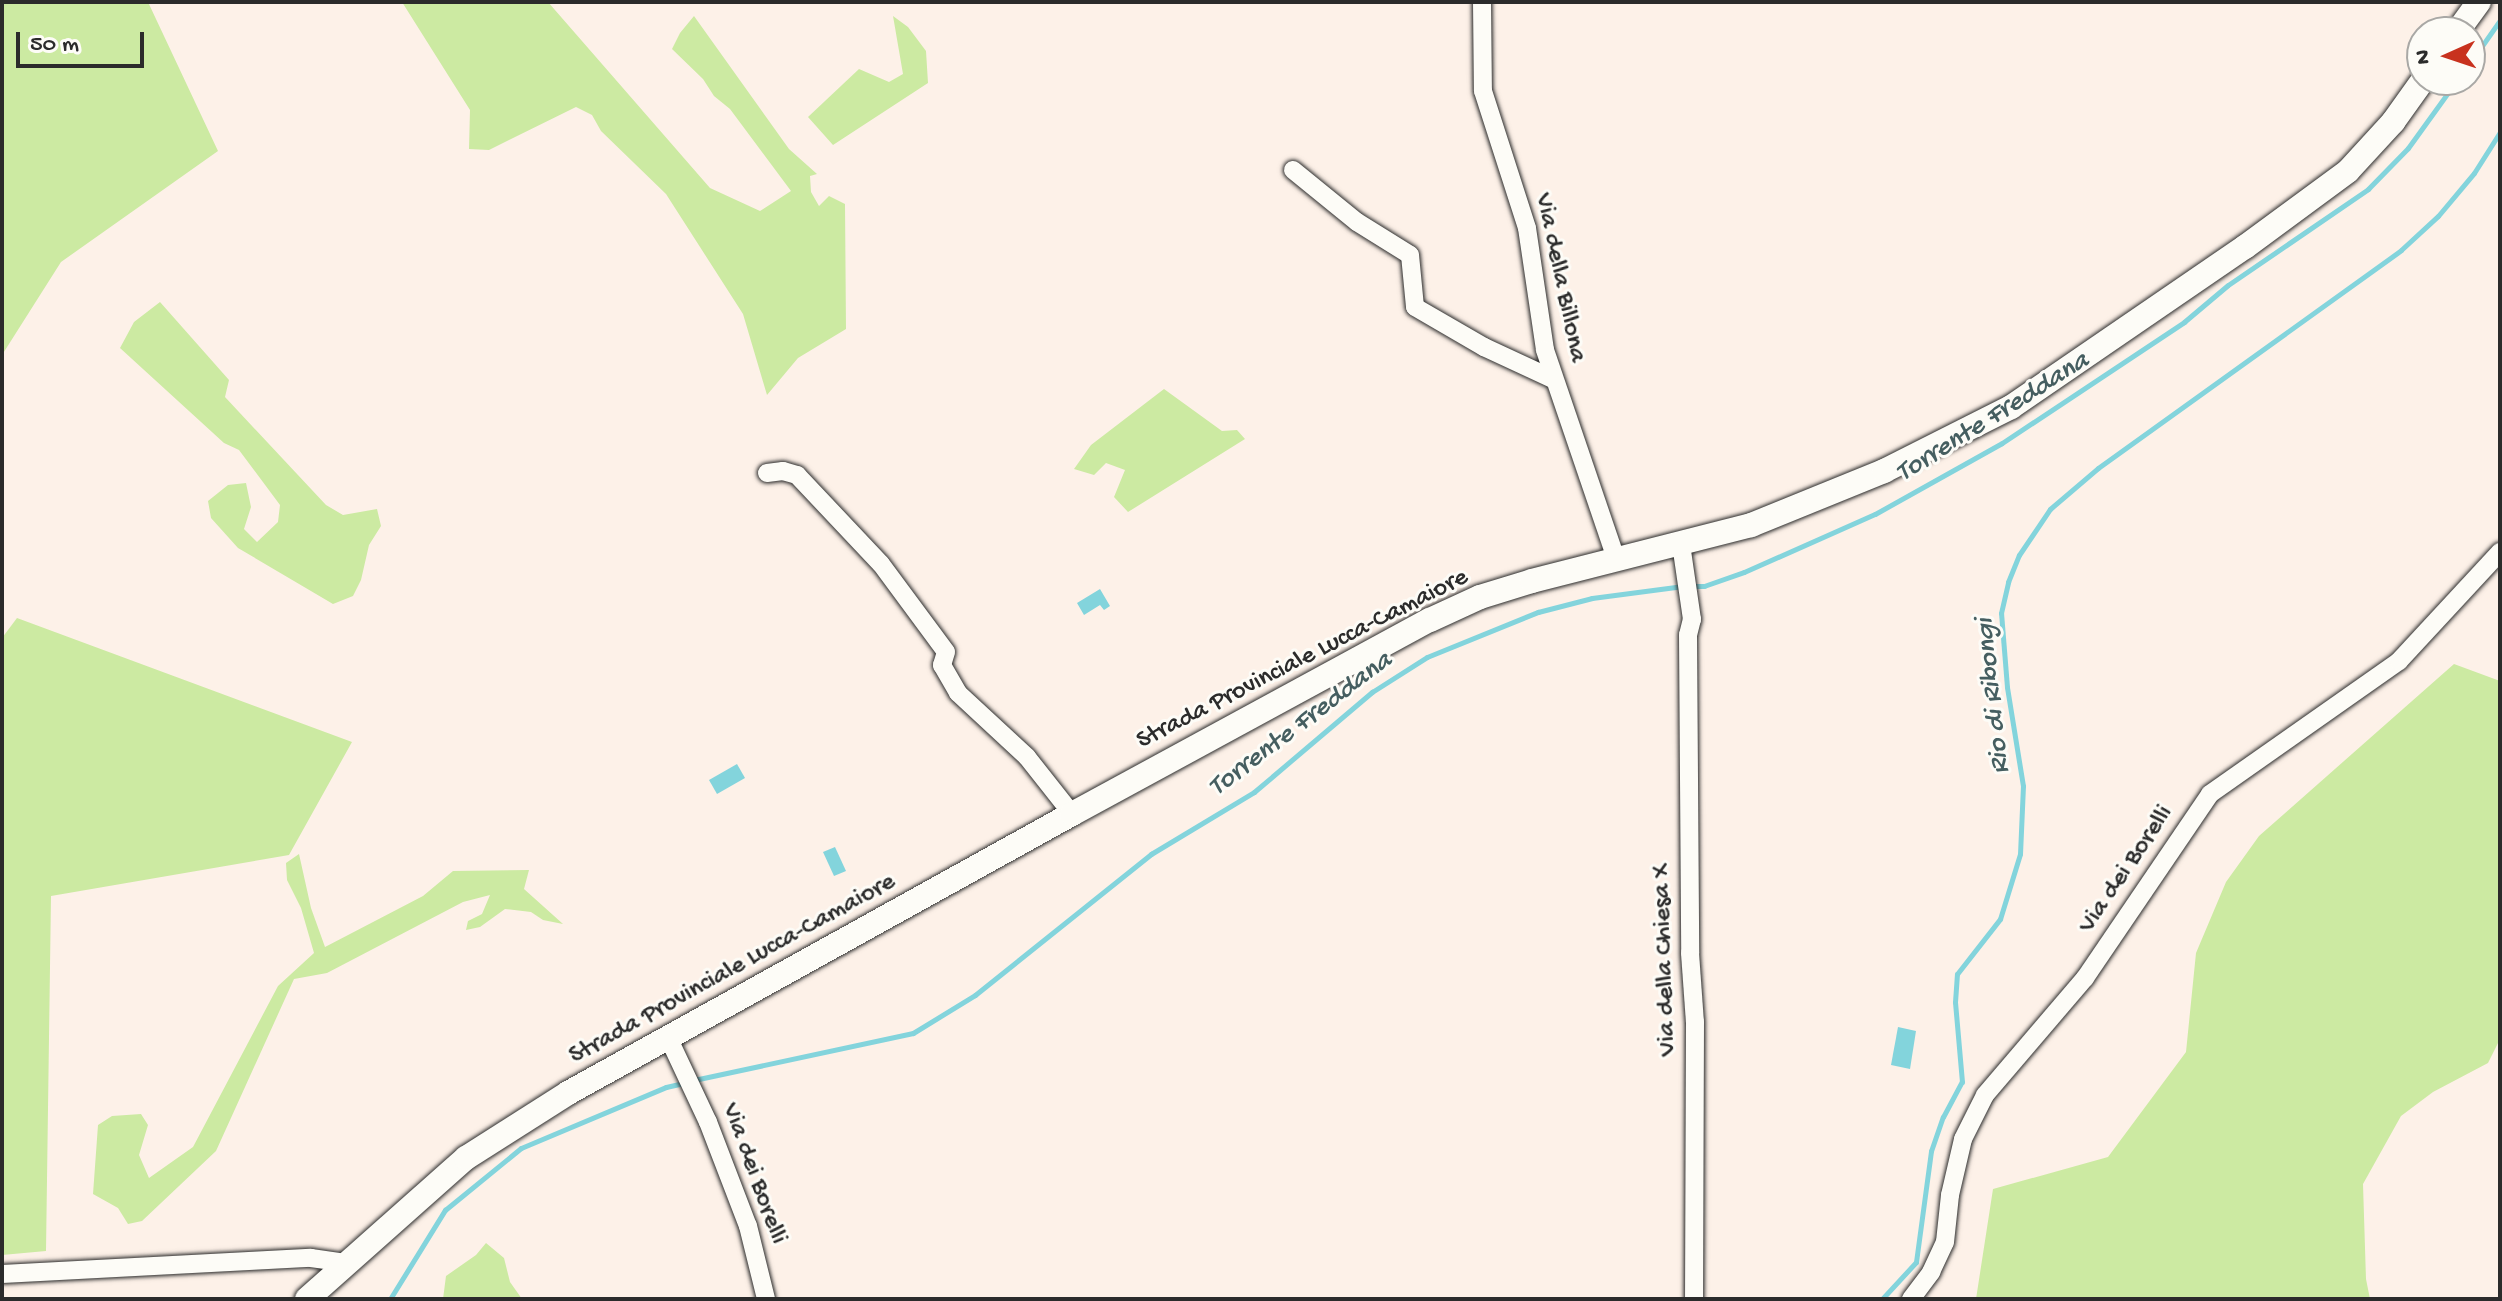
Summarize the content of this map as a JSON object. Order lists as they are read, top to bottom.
{
  "streets": {
    "main road": ["Strada Provinciale Lucca-Camaiore"],
    "street": ["Via della Billona", "Via dei Borelli", "Via della Chiesa X"]
  },
  "crossings": [
    ["Via della Billona", "Strada Provinciale Lucca-Camaiore"],
    ["Strada Provinciale Lucca-Camaiore", "Via dei Borelli"],
    ["Strada Provinciale Lucca-Camaiore", "Via della Chiesa X"]
  ],
  "water": ["Torrente Freddana", "Rio di Ribongi"],
  "scale_bar": "50 m",
  "north": "left"
}
